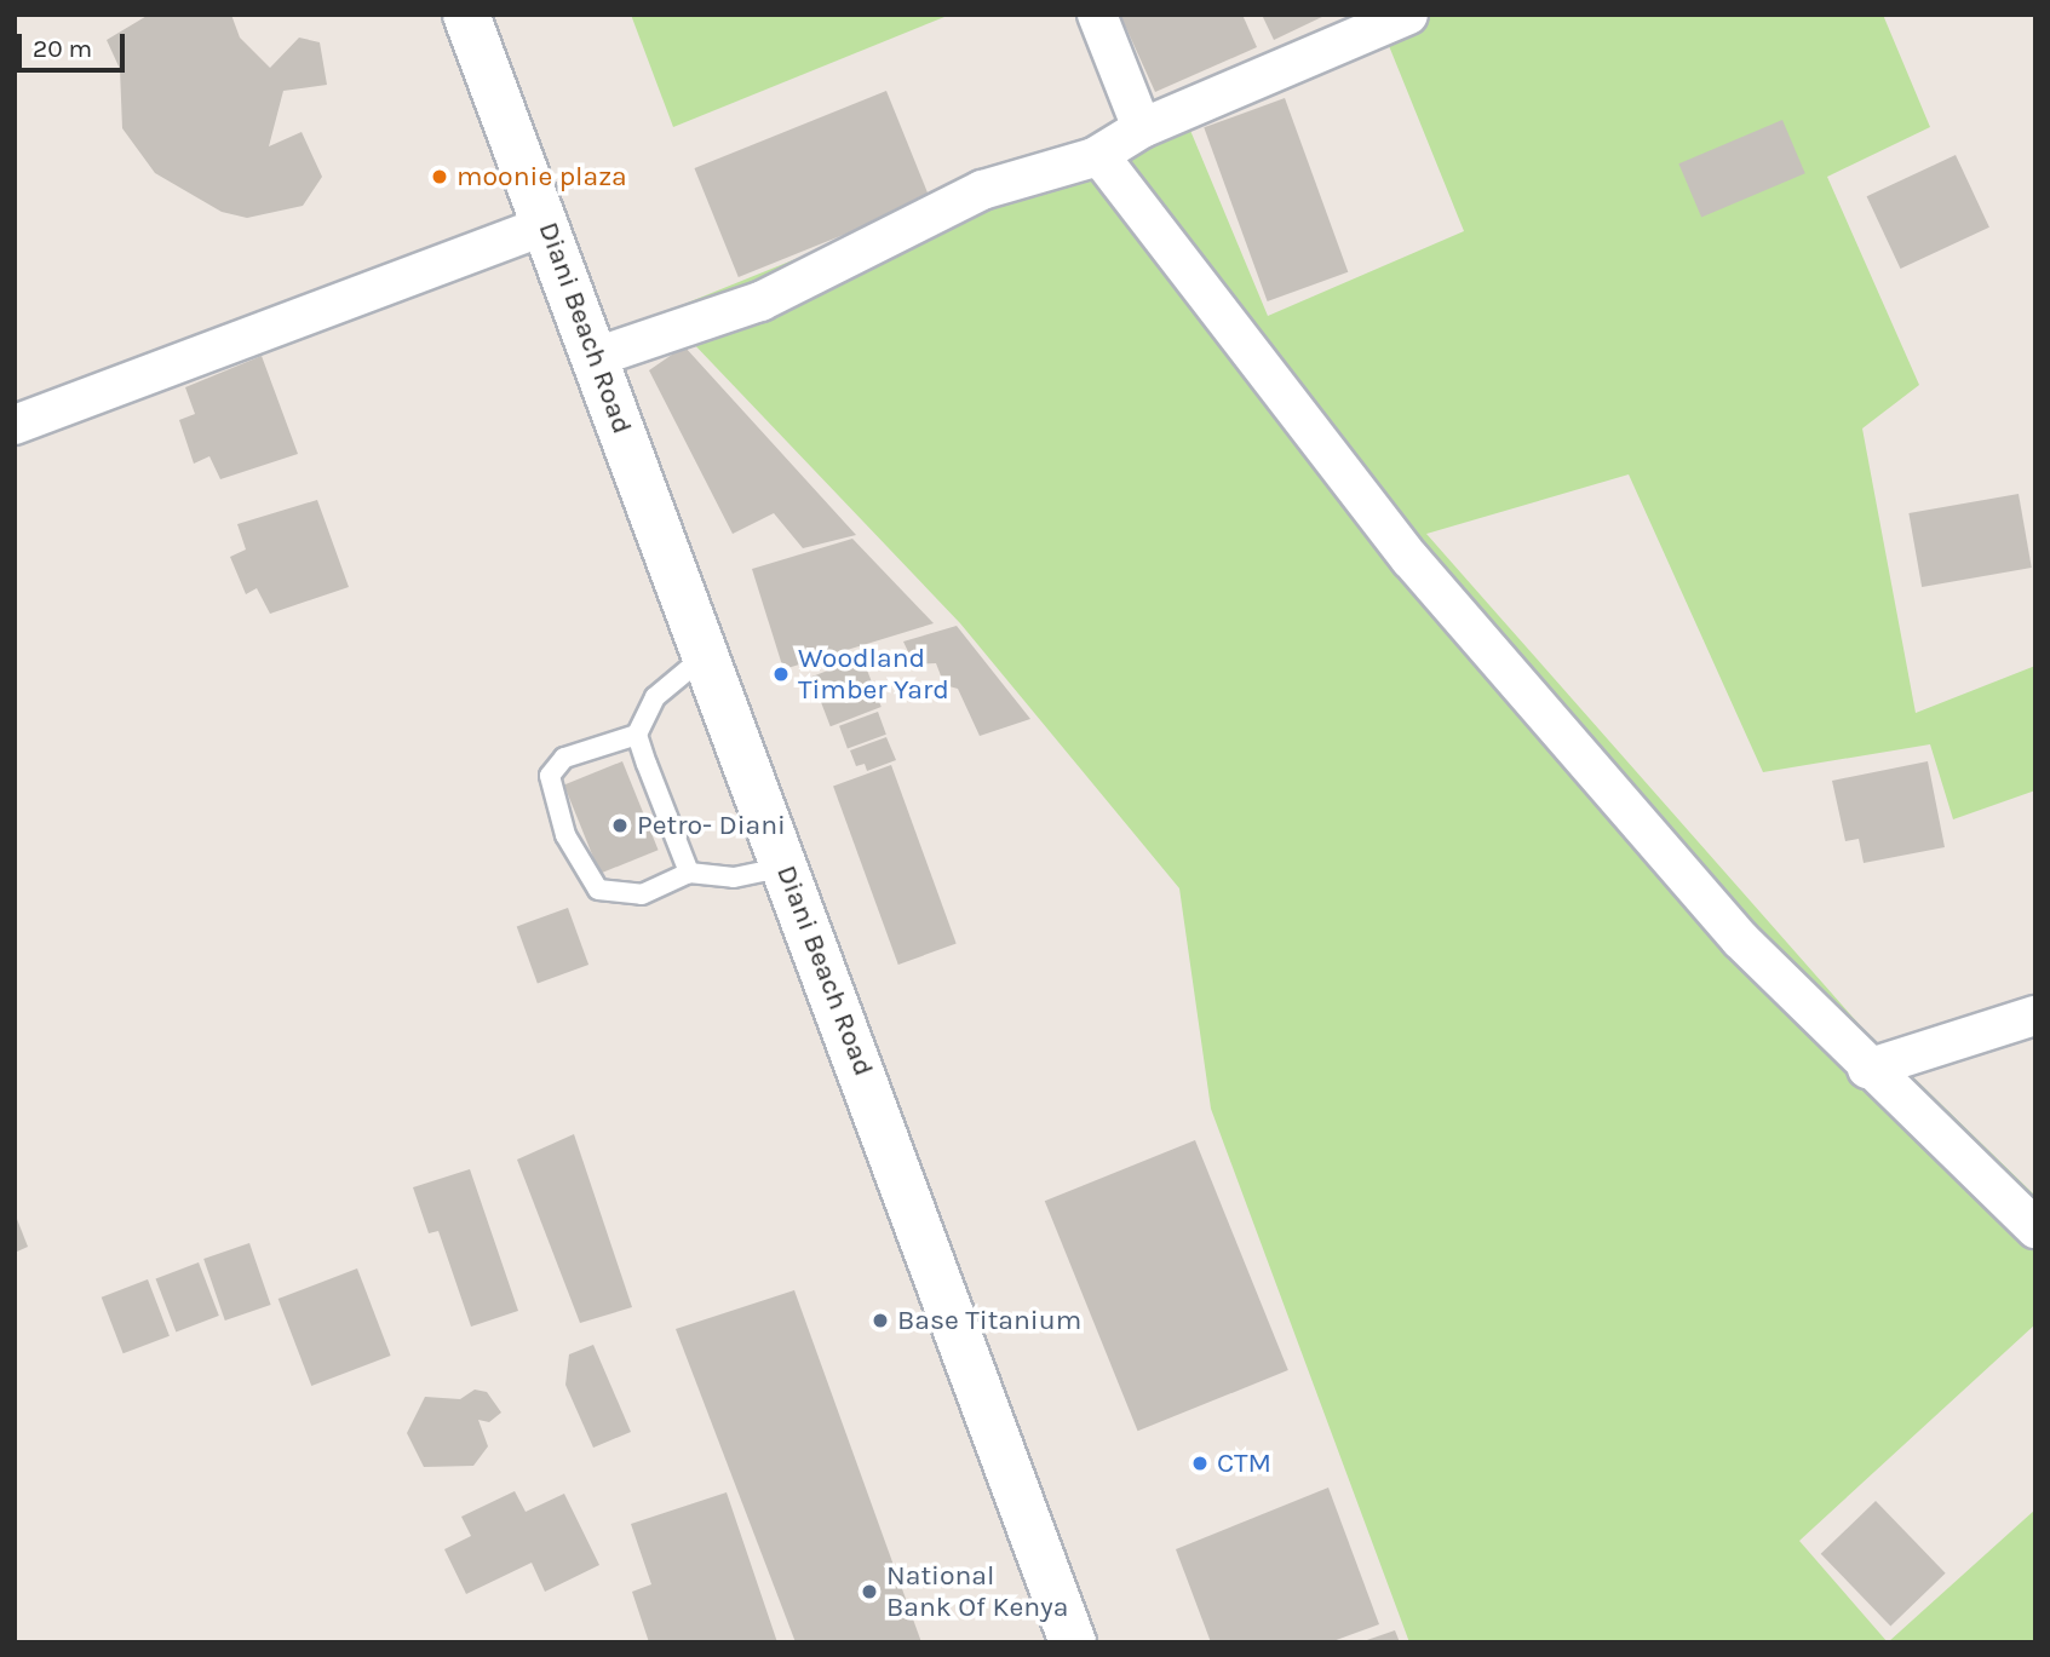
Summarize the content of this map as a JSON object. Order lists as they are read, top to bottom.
{
  "streets": {
    "main road": ["Diani Beach Road"]
  },
  "places": [
    "moonie plaza",
    "Woodland Timber Yard",
    "Petro- Diani",
    "Base Titanium",
    "CTM",
    "National Bank Of Kenya"
  ],
  "scale_bar": "20 m"
}
